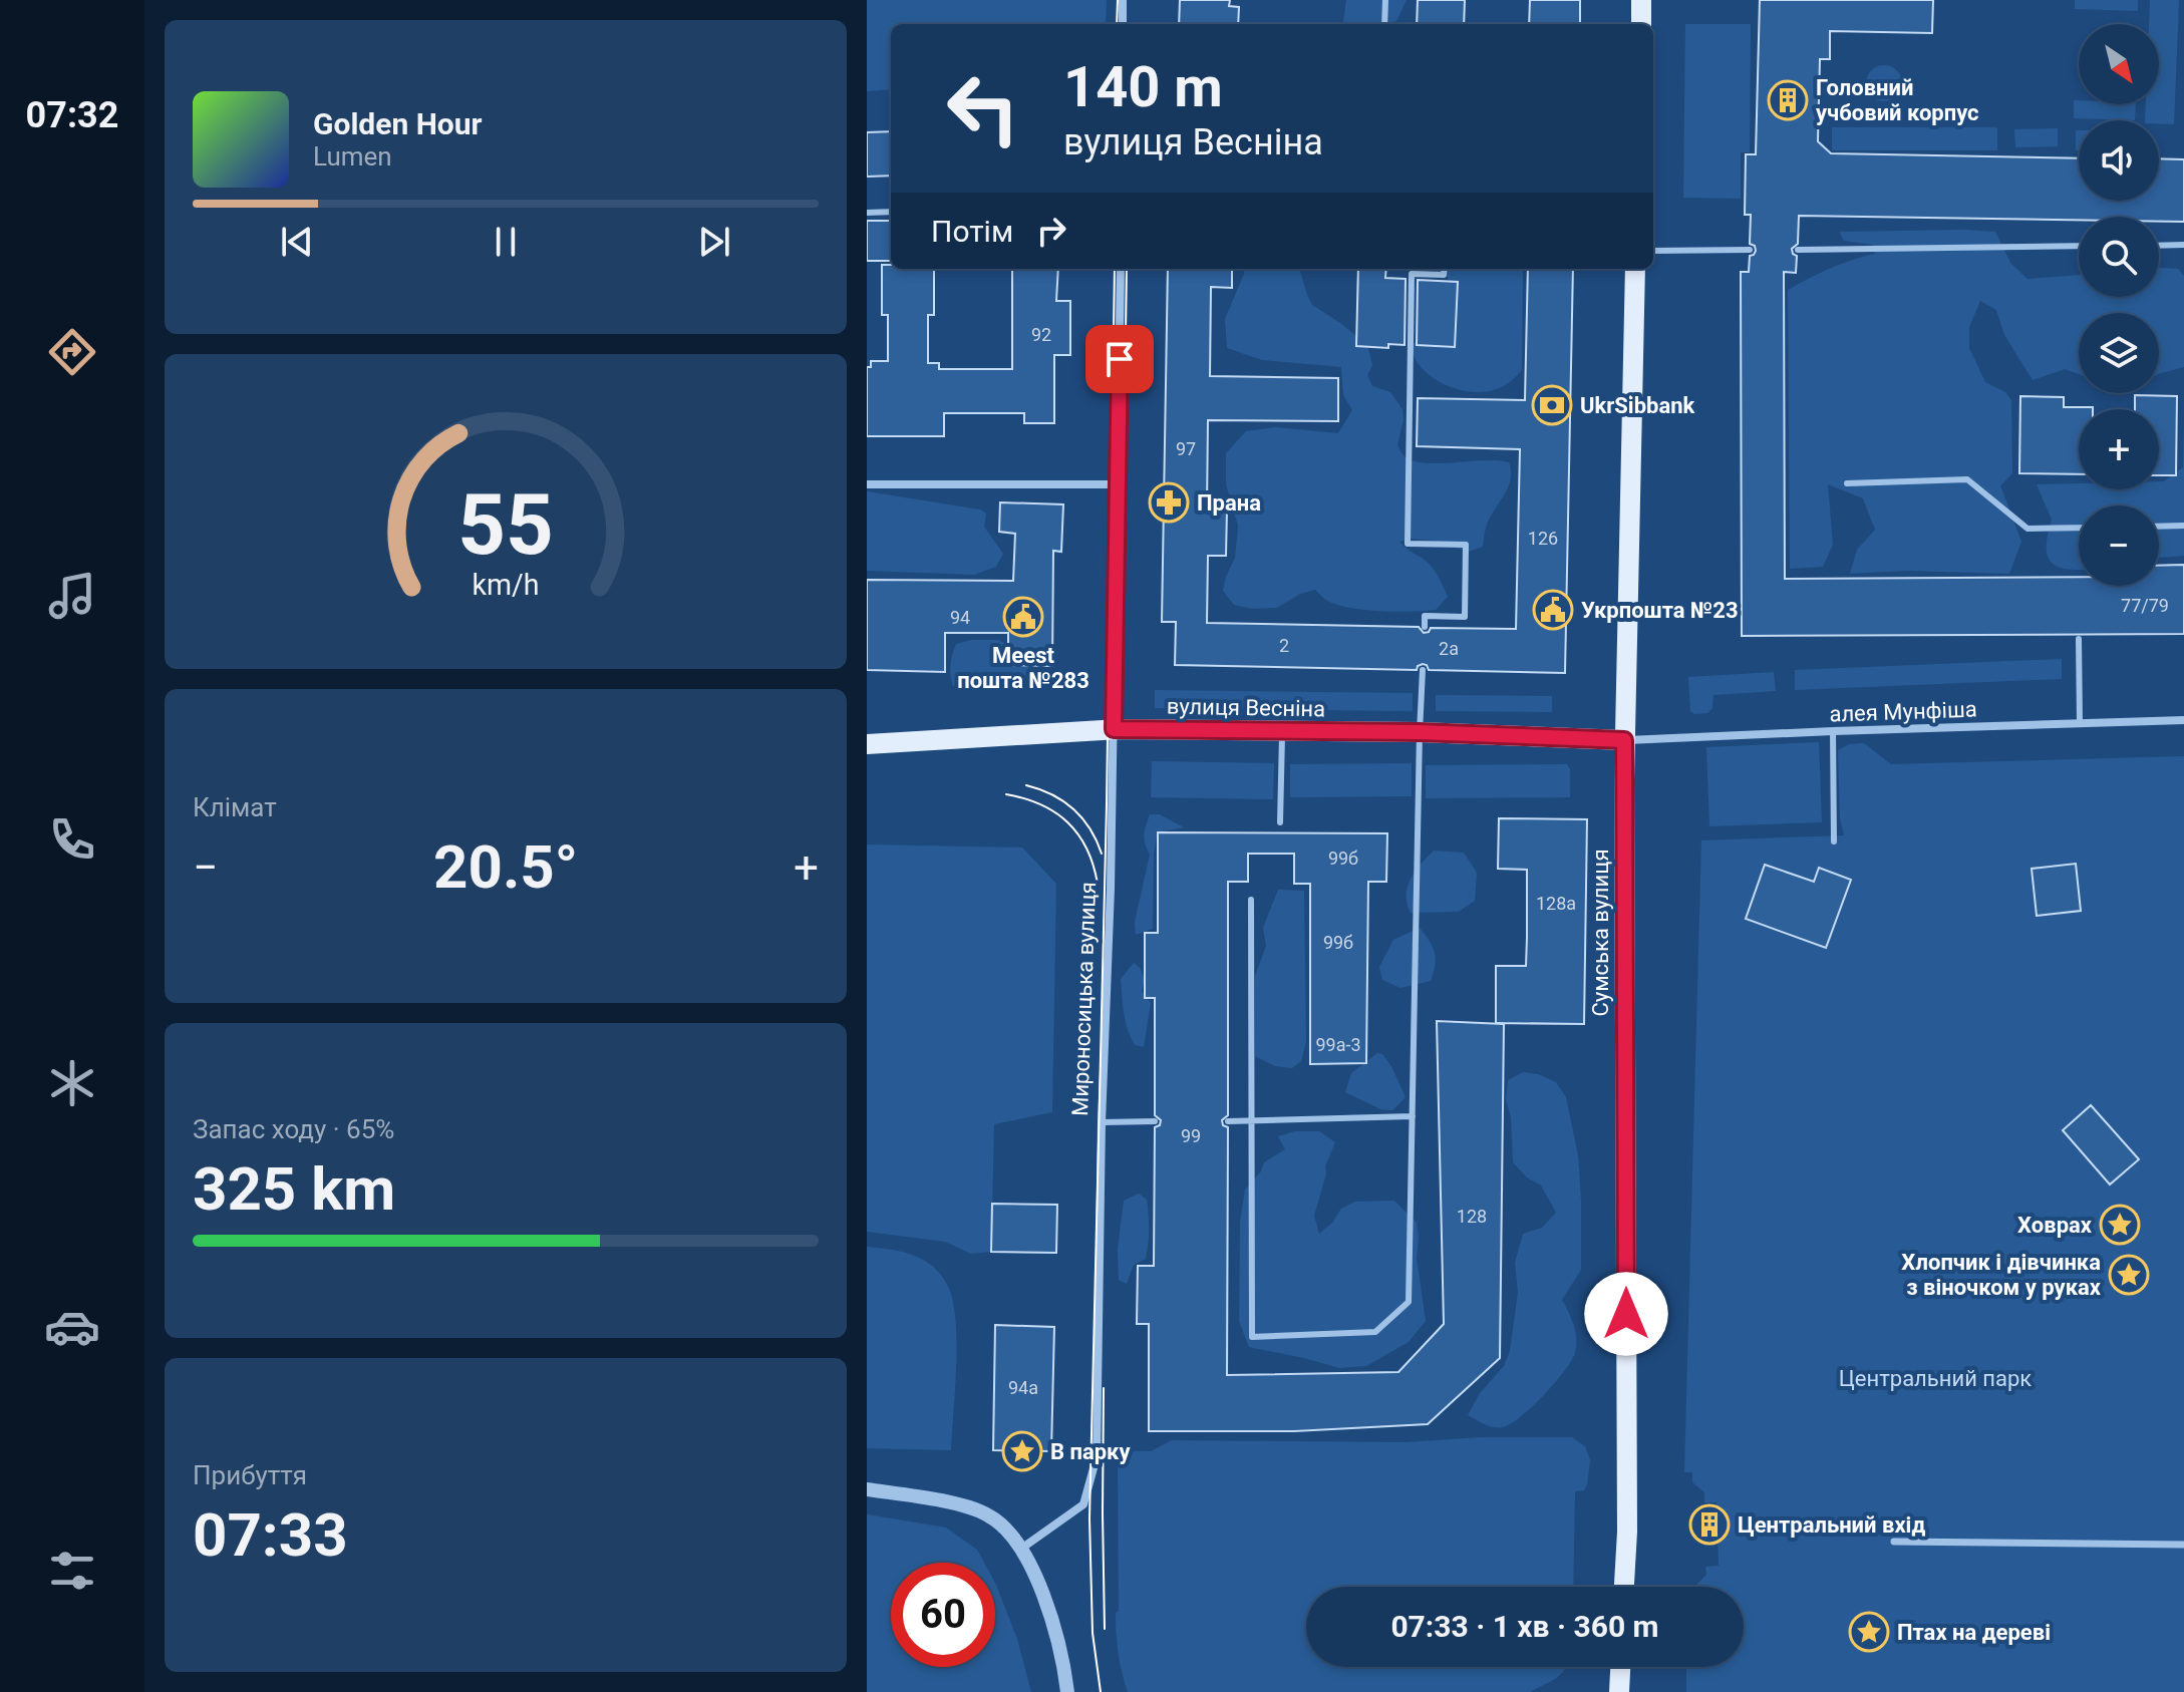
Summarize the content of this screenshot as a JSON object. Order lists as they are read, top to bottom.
{
  "streets": {
    "main road": ["вулиця Весніна", "Сумська вулиця"],
    "street": ["алея Мунфіша", "Мироносицька вулиця"]
  },
  "crossings": [
    ["вулиця Весніна", "алея Мунфіша"],
    ["вулиця Весніна", "Сумська вулиця"],
    ["вулиця Весніна", "Мироносицька вулиця"],
    ["алея Мунфіша", "Сумська вулиця"]
  ],
  "parks": ["Центральний парк"],
  "places": {
    "building": ["Головний учбовий корпус", "Центральний вхід"],
    "bank": ["UkrSibbank"],
    "pharmacy": ["Прана"],
    "public building": ["Укрпошта №23", "Meest пошта №283"],
    "place": [
      "Ховрах",
      "Хлопчик і дівчинка з віночком у руках",
      "В парку",
      "Птах на дереві"
    ]
  },
  "house_numbers": [
    "92",
    "97",
    "126",
    "77/79",
    "94",
    "2",
    "2а",
    "99б",
    "128а",
    "99б",
    "99а-3",
    "99",
    "128",
    "94а"
  ],
  "north": "bottom right",
  "page": {
    "tabs": "07:32",
    "map_buttons": ["+", "−"],
    "turn": ["140 m", "вулиця Весніна"],
    "song": ["Golden Hour", "Lumen"],
    "then": "Потім",
    "tile": [
      "Клімат",
      ["Запас ходу · 65%", "325 km"],
      ["Прибуття", "07:33"]
    ],
    "heat": ["−", "20.5°", "+"],
    "limit": "60",
    "trip": "07:33 · 1 хв · 360 m",
    "gauge": ["55", "km/h"]
  }
}
